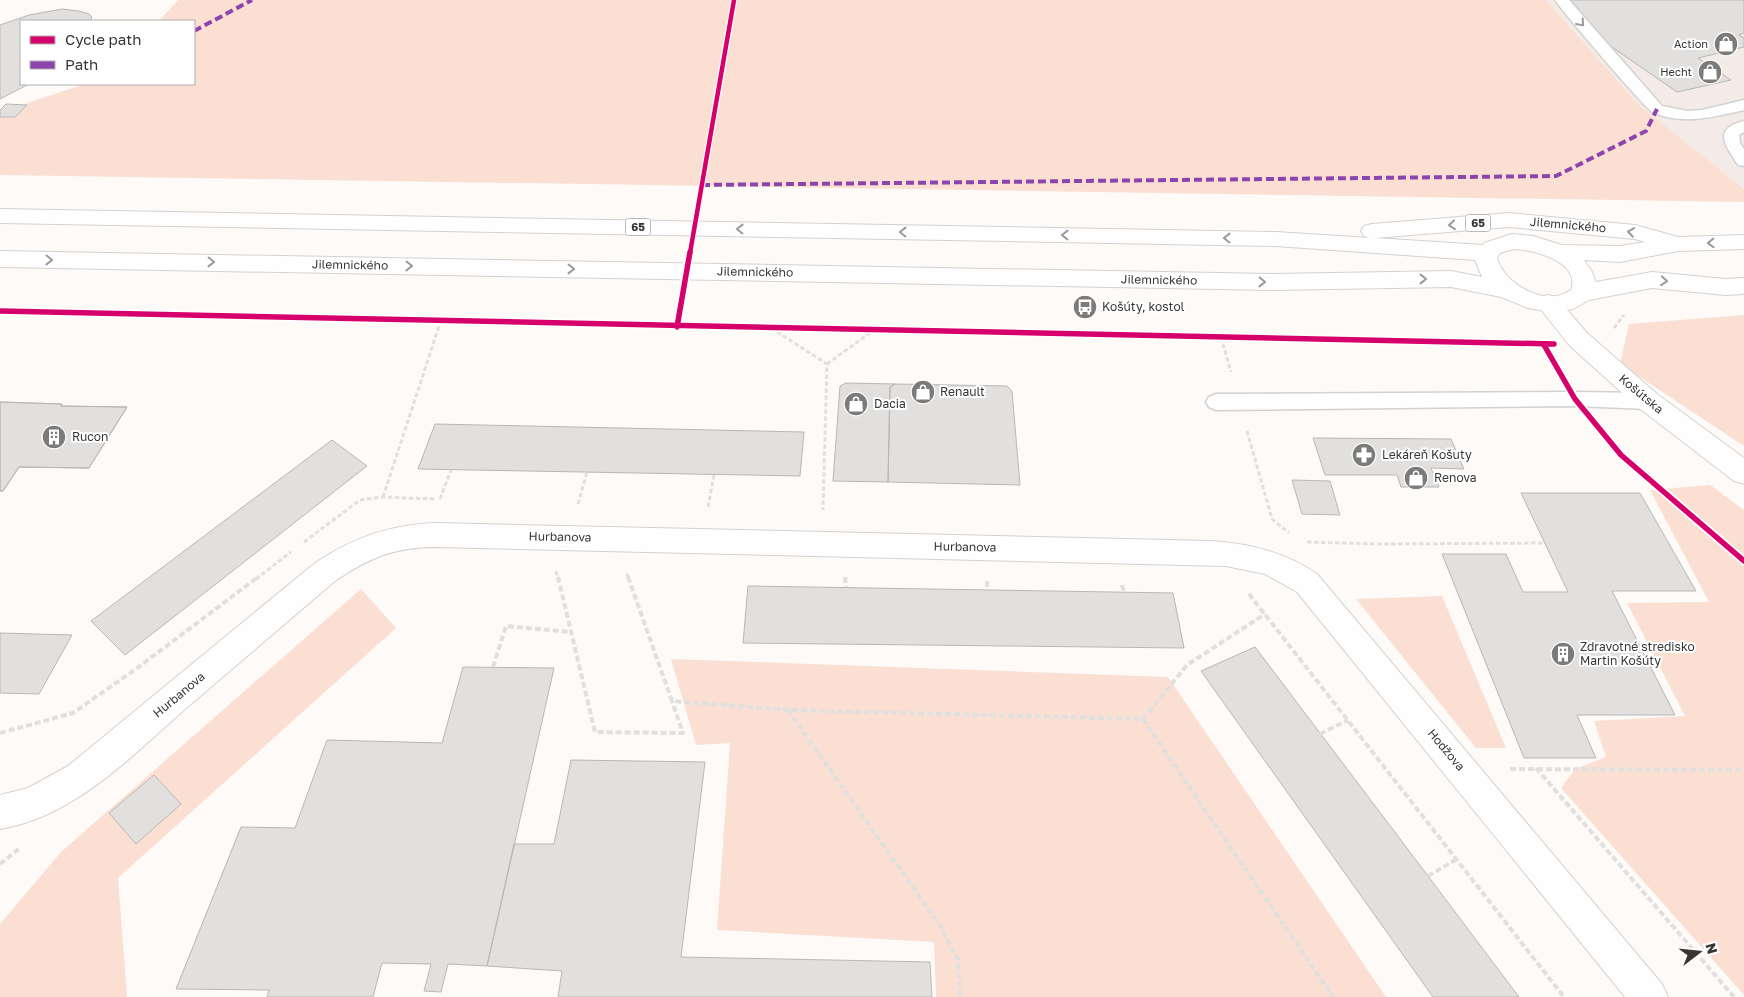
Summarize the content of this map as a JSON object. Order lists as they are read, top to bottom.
{
  "streets": {
    "main road": [
      "65",
      "Jilemnického",
      "Košútska",
      "Hurbanova",
      "Hodžova"
    ]
  },
  "crossings": [
    ["Jilemnického", "Košútska"],
    ["Hurbanova", "Hodžova"]
  ],
  "places": {
    "shop": [
      "Action",
      "Hecht",
      "Renault",
      "Dacia",
      "Renova"
    ],
    "bus stop": ["Košúty, kostol"],
    "building": ["Rucon", "Zdravotné stredisko Martin Košúty"],
    "pharmacy": ["Lekáreň Košuty"]
  },
  "legend": ["Cycle path", "Path"],
  "north": "right"
}
